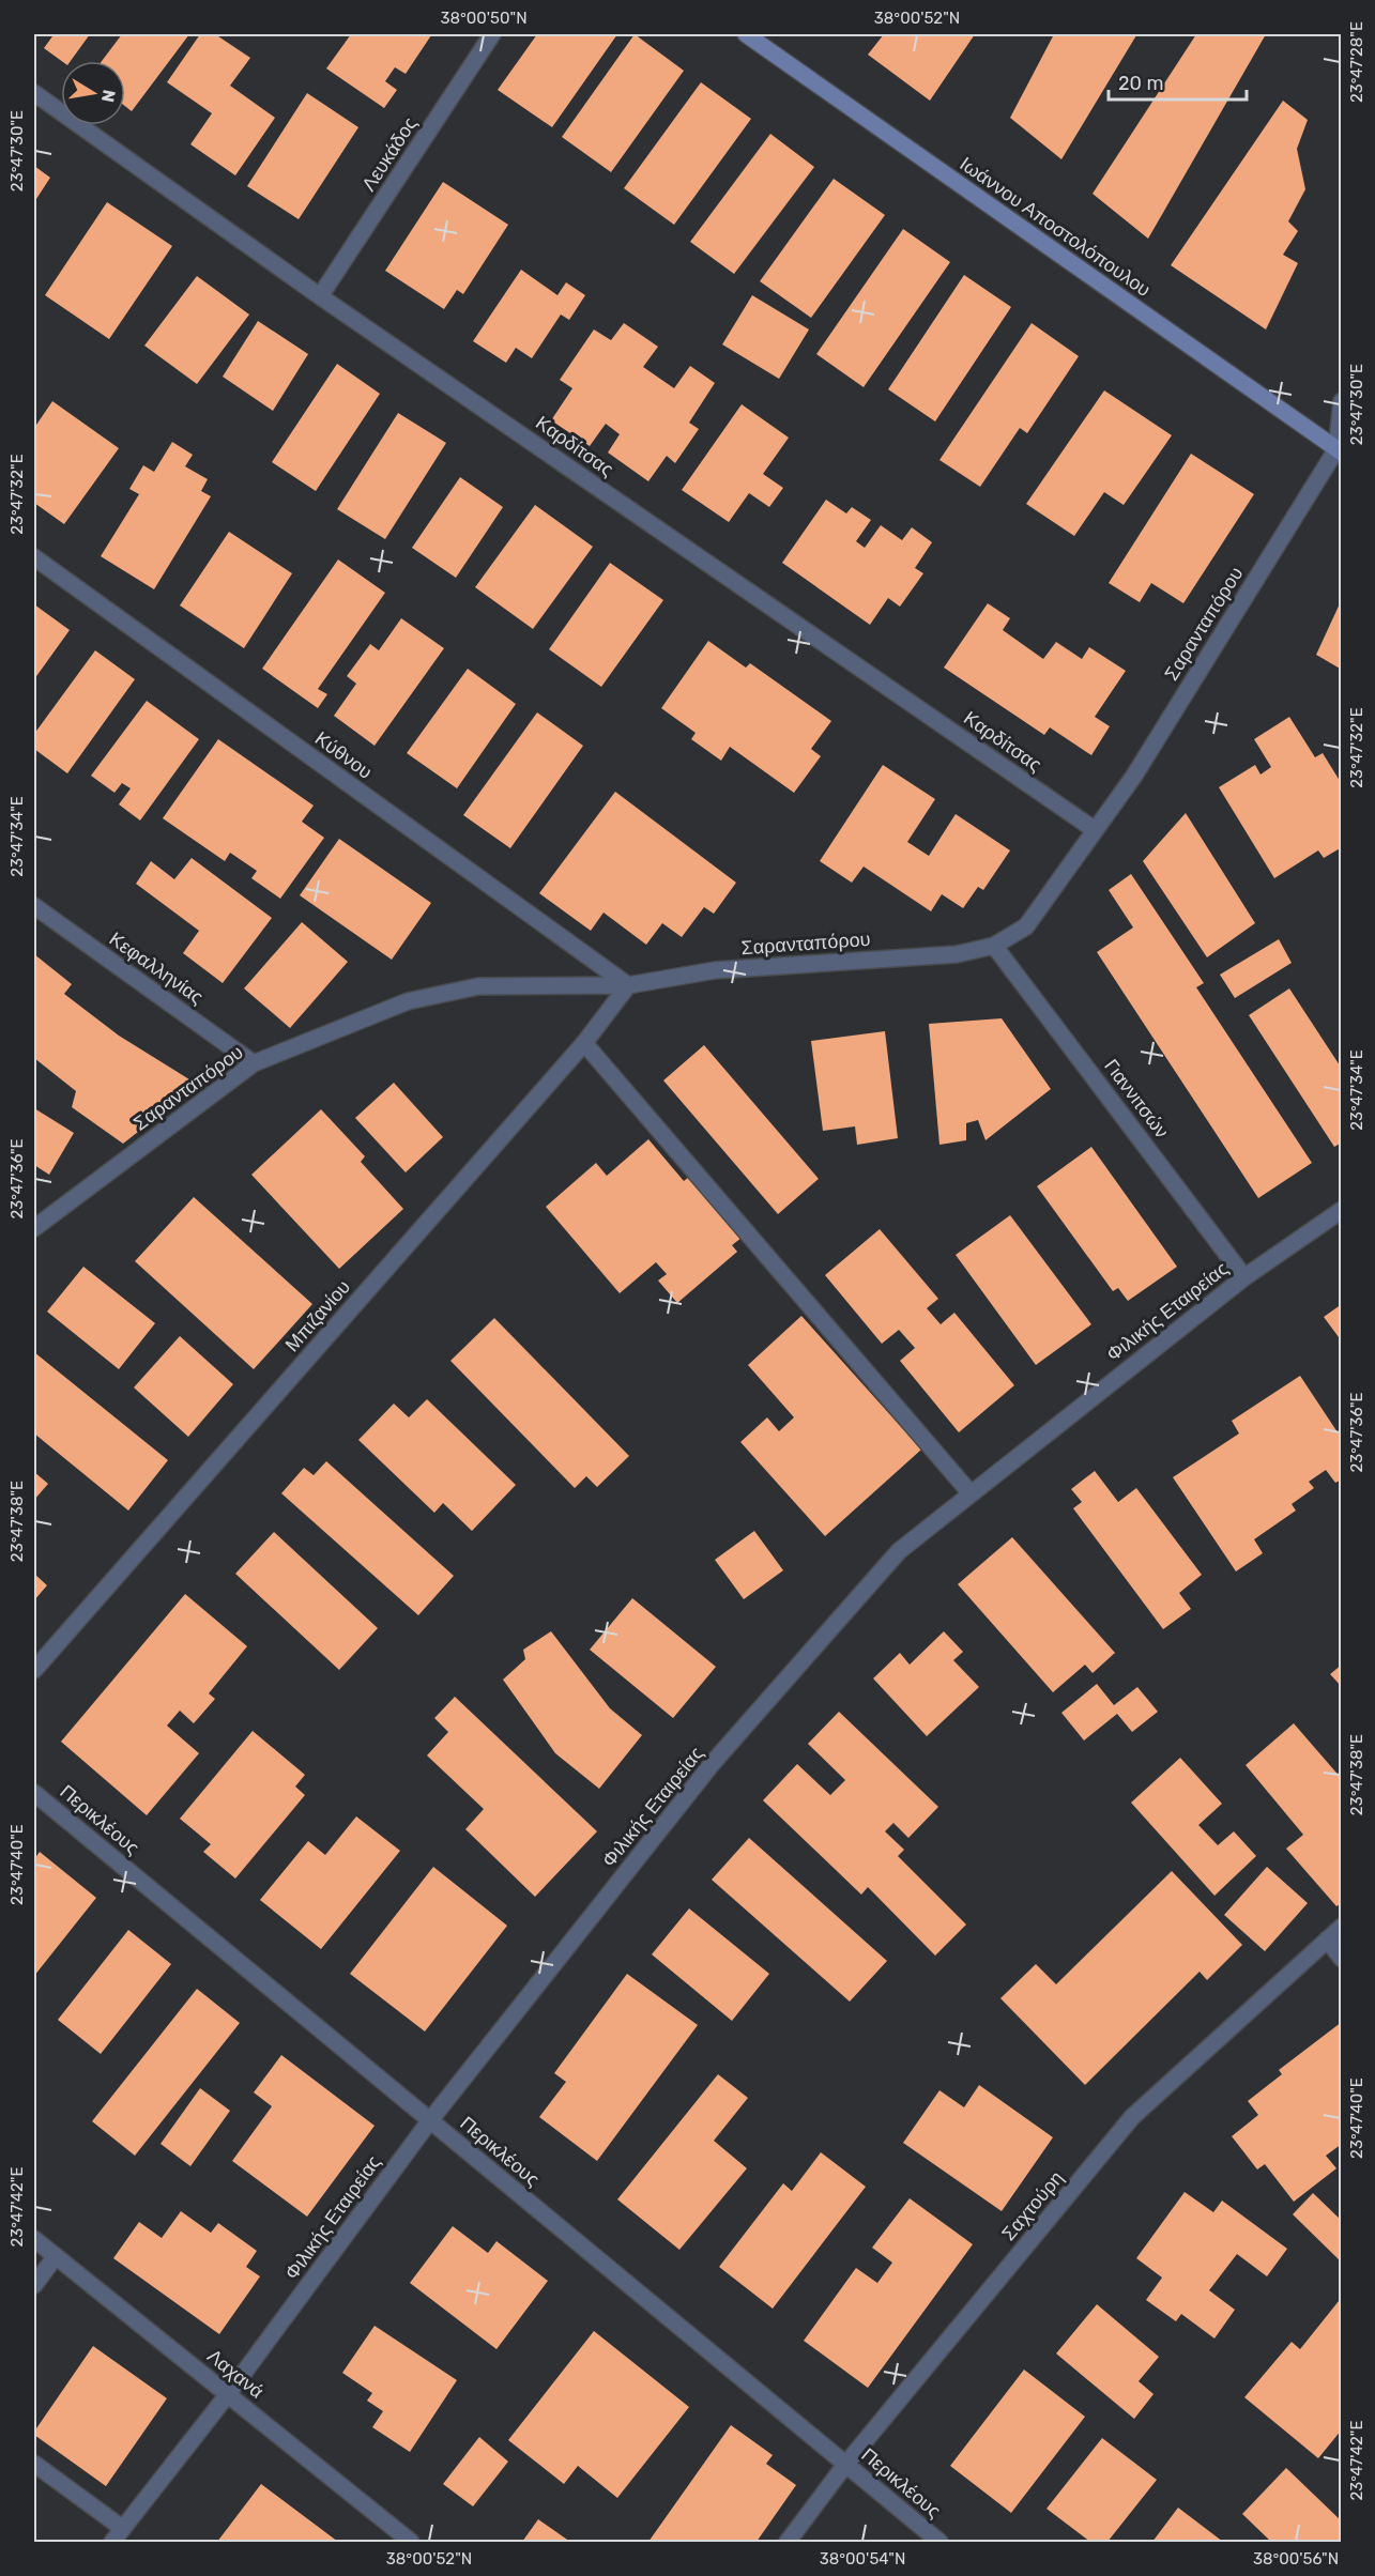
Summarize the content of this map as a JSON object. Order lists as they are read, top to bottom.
{
  "streets": {
    "street": [
      "Λευκάδος",
      "Ιωάννου Αποστολόπουλου",
      "Καρδίτσας",
      "Σαρανταπόρου",
      "Κύθνου",
      "Κεφαλληνίας",
      "Γιαννιτσών",
      "Φιλικής Εταιρείας",
      "Μπιζανίου",
      "Περικλέους",
      "Σαχτούρη",
      "Λαχανά"
    ]
  },
  "crossings": [
    ["Λευκάδος", "Καρδίτσας"],
    ["Ιωάννου Αποστολόπουλου", "Σαρανταπόρου"],
    ["Καρδίτσας", "Σαρανταπόρου"],
    ["Σαρανταπόρου", "Κύθνου"],
    ["Σαρανταπόρου", "Κεφαλληνίας"],
    ["Σαρανταπόρου", "Γιαννιτσών"],
    ["Σαρανταπόρου", "Μπιζανίου"],
    ["Κύθνου", "Μπιζανίου"],
    ["Γιαννιτσών", "Φιλικής Εταιρείας"],
    ["Φιλικής Εταιρείας", "Περικλέους"],
    ["Φιλικής Εταιρείας", "Λαχανά"],
    ["Περικλέους", "Σαχτούρη"]
  ],
  "scale_bar": "20 m",
  "north": "right",
  "coordinates": [
    "38°00'50\"N",
    "38°00'52\"N",
    "23°47'28\"E",
    "23°47'30\"E",
    "23°47'32\"E",
    "23°47'34\"E",
    "23°47'36\"E",
    "23°47'38\"E",
    "23°47'40\"E",
    "23°47'42\"E",
    "38°00'54\"N",
    "38°00'56\"N"
  ]
}
